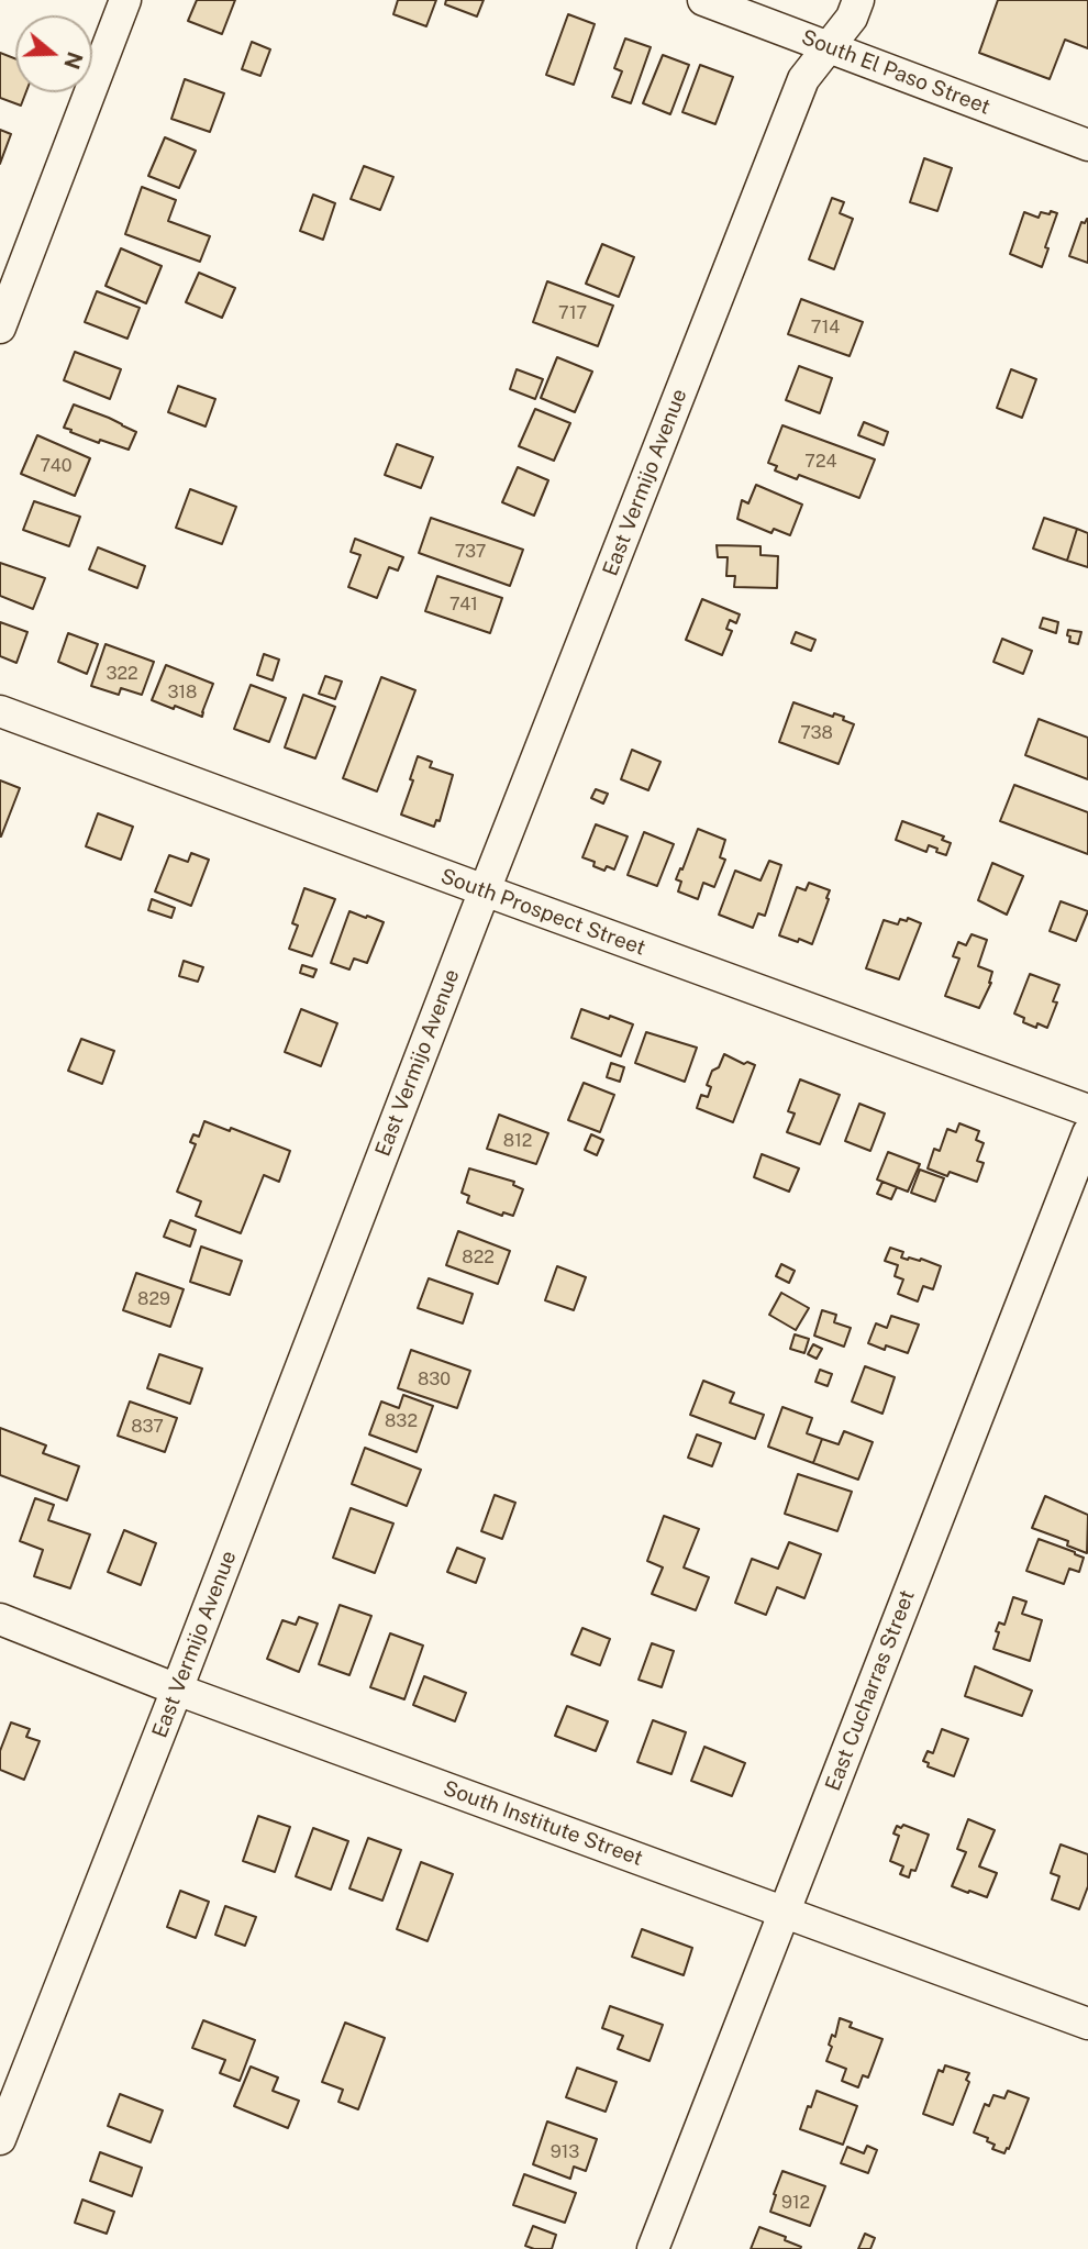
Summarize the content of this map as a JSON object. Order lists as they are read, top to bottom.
{
  "streets": {
    "street": [
      "South El Paso Street",
      "East Vermijo Avenue",
      "South Prospect Street",
      "East Cucharras Street",
      "South Institute Street"
    ]
  },
  "crossings": [
    ["South El Paso Street", "East Vermijo Avenue"],
    ["East Vermijo Avenue", "South Prospect Street"],
    ["East Vermijo Avenue", "South Institute Street"],
    ["East Cucharras Street", "South Institute Street"]
  ],
  "house_numbers": [
    "717",
    "714",
    "724",
    "740",
    "737",
    "741",
    "322",
    "318",
    "738",
    "812",
    "822",
    "829",
    "830",
    "832",
    "837",
    "913",
    "912"
  ],
  "north": "right"
}
